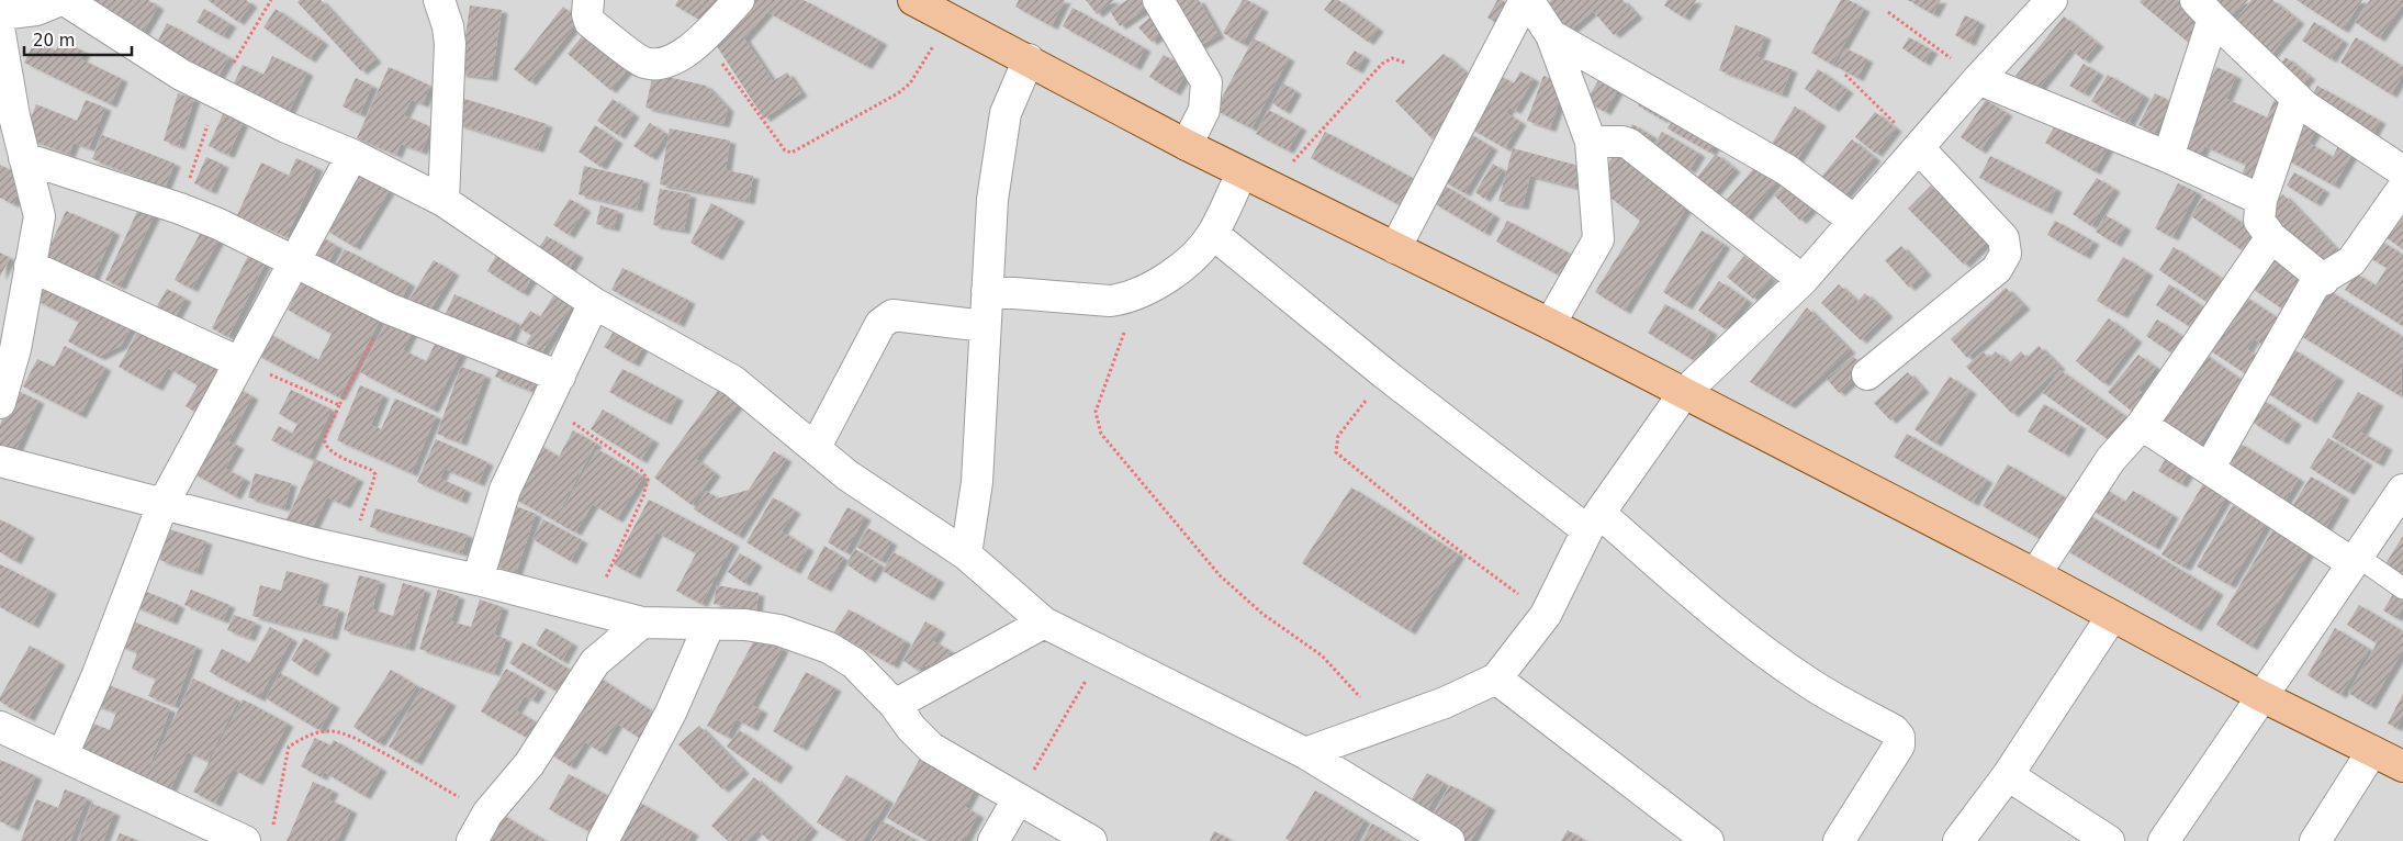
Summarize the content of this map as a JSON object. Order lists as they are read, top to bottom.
{
  "scale_bar": "20 m"
}
